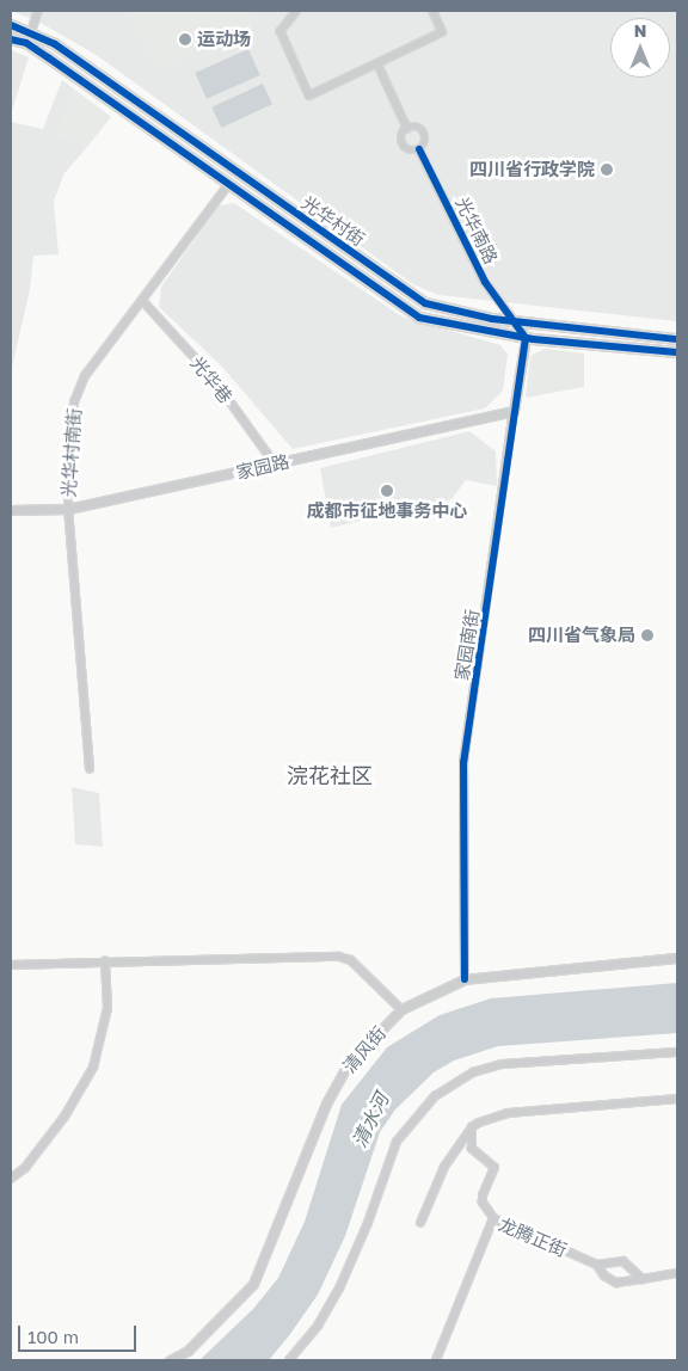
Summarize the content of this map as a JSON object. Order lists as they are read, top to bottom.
{
  "streets": {
    "main road": ["光华村街"],
    "street": [
      "光华南路",
      "光华巷",
      "光华村南街",
      "家园路",
      "家园南街",
      "清风街",
      "龙腾正街"
    ]
  },
  "crossings": [
    ["光华村街", "光华南路"],
    ["光华村街", "光华村南街"],
    ["光华村街", "家园南街"],
    ["光华巷", "光华村南街"],
    ["光华巷", "家园路"],
    ["光华村南街", "家园路"],
    ["家园路", "家园南街"],
    ["家园南街", "清风街"]
  ],
  "districts": ["浣花社区"],
  "water": ["清水河"],
  "places": [
    "运动场",
    "四川省行政学院",
    "成都市征地事务中心",
    "四川省气象局"
  ],
  "scale_bar": "100 m",
  "north": "top"
}
